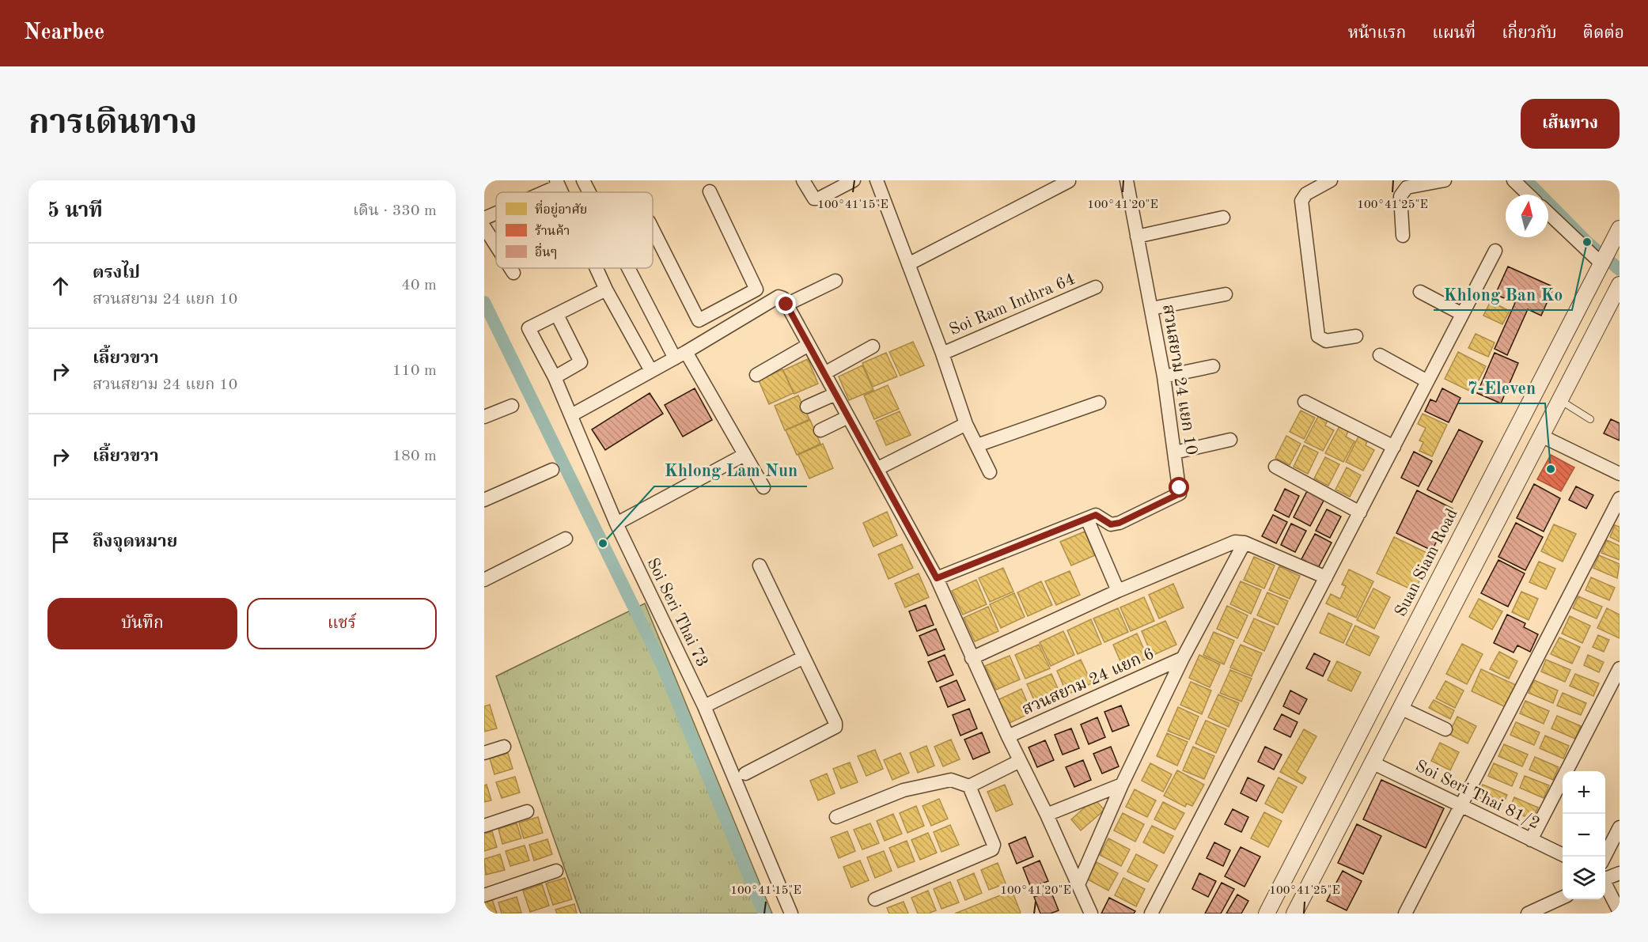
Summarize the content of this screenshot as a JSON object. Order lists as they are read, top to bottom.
{
  "streets": {
    "street": [
      "Soi Ram Inthra 64",
      "สวนสยาม 24 แยก 10",
      "Suan Siam Road",
      "Soi Seri Thai 73",
      "สวนสยาม 24 แยก 6",
      "Soi Seri Thai 81/2"
    ]
  },
  "places": ["Khlong Ban Ko", "7-Eleven", "Khlong Lam Nun"],
  "legend": ["ที่อยู่อาศัย", "ร้านค้า", "อื่นๆ"],
  "north": "top",
  "page": {
    "header": "Nearbee",
    "nav": [
      "หน้าแรก",
      "แผนที่",
      "เกี่ยวกับ",
      "ติดต่อ"
    ],
    "title": "การเดินทาง",
    "buttons": [
      "เส้นทาง",
      ["บันทึก", "แชร์"]
    ],
    "heading": ["5 นาที", "เดิน · 330 m"],
    "list": [
      ["ตรงไป", "สวนสยาม 24 แยก 10", "40 m"],
      ["เลี้ยวขวา", "สวนสยาม 24 แยก 10", "110 m"],
      ["เลี้ยวขวา", "180 m"],
      "ถึงจุดหมาย"
    ],
    "map_buttons": ["+", "−"]
  },
  "coordinates": ["100°41'15\"E", "100°41'20\"E", "100°41'25\"E"]
}
